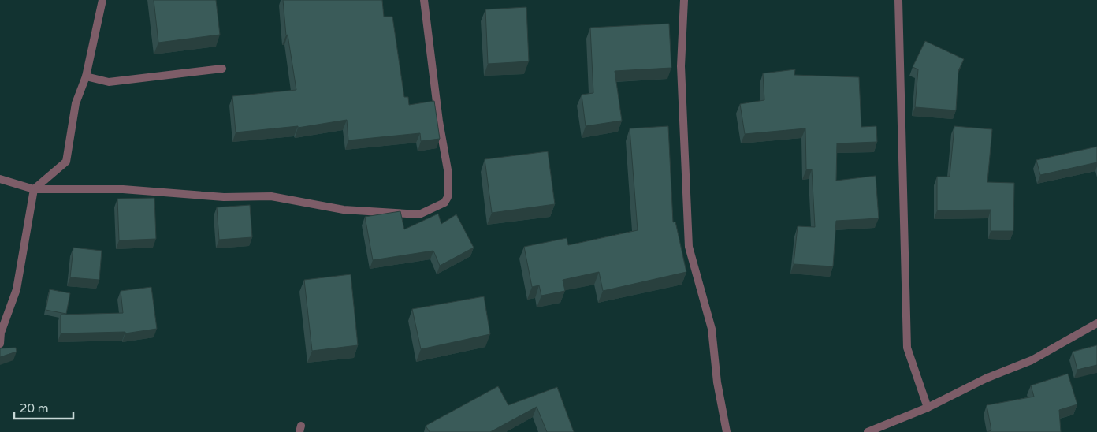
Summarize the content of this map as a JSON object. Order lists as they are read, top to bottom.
{
  "scale_bar": "20 m"
}
